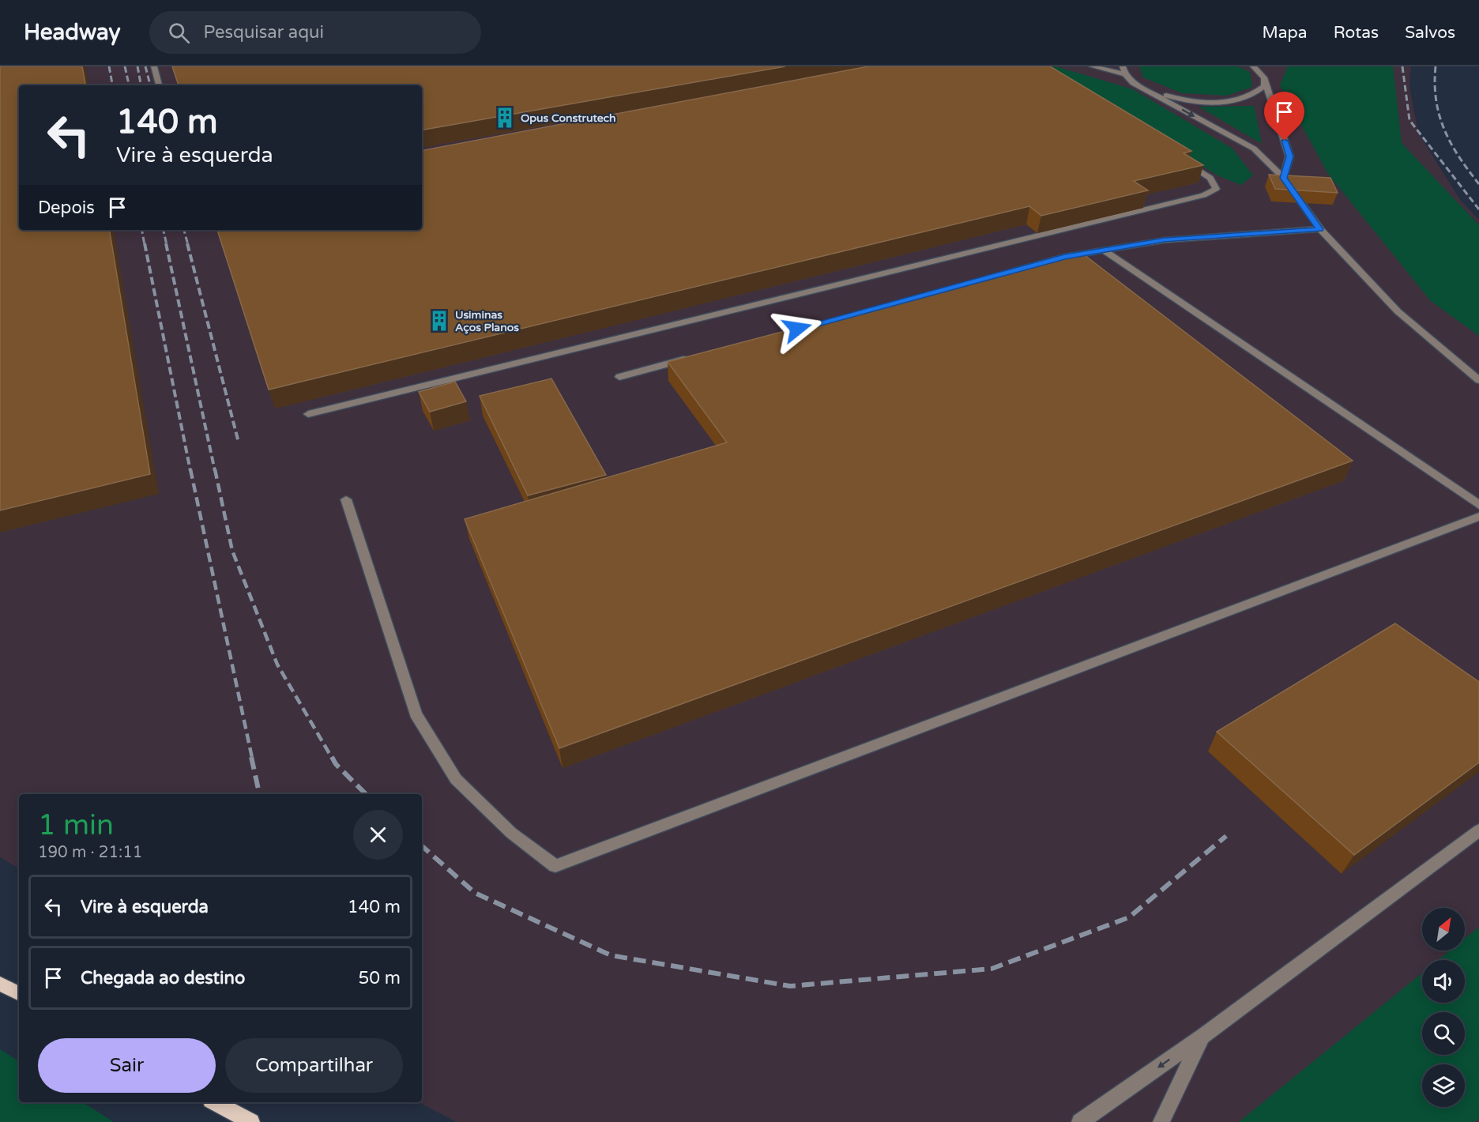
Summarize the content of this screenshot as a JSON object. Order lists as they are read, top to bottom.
{
  "places": {
    "building": ["Opus Construtech", "Usiminas Aços Planos"]
  },
  "north": "top right",
  "page": {
    "header": "Headway",
    "search": "Pesquisar aqui",
    "nav": ["Mapa", "Rotas", "Salvos"],
    "turn": ["140 m", "Vire à esquerda"],
    "then": "Depois",
    "heading": ["1 min", "190 m · 21:11"],
    "list": [
      {
        "name": "Vire à esquerda",
        "value": "140 m"
      },
      {
        "name": "Chegada ao destino",
        "value": "50 m"
      }
    ],
    "buttons": ["Sair", "Compartilhar"]
  }
}
